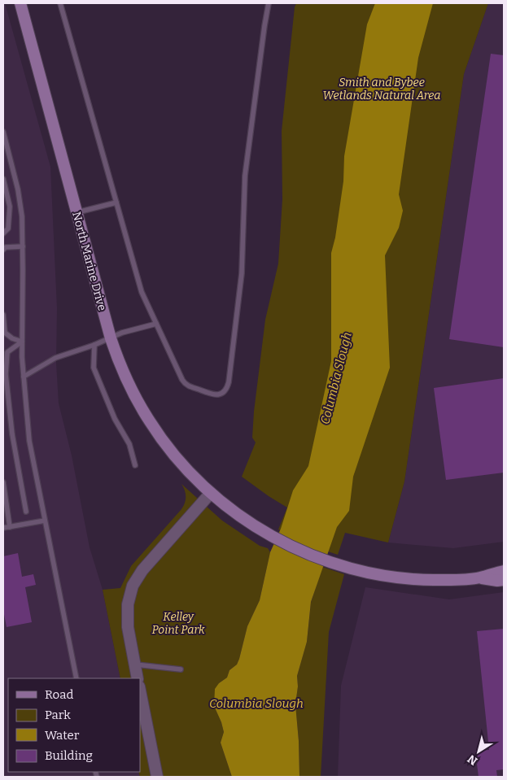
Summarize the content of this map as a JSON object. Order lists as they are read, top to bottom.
{
  "streets": {
    "main road": ["North Marine Drive"]
  },
  "water": ["Columbia Slough"],
  "parks": ["Smith and Bybee Wetlands Natural Area", "Kelley Point Park"],
  "legend": [
    "Road",
    "Park",
    "Water",
    "Building"
  ],
  "north": "bottom left"
}
